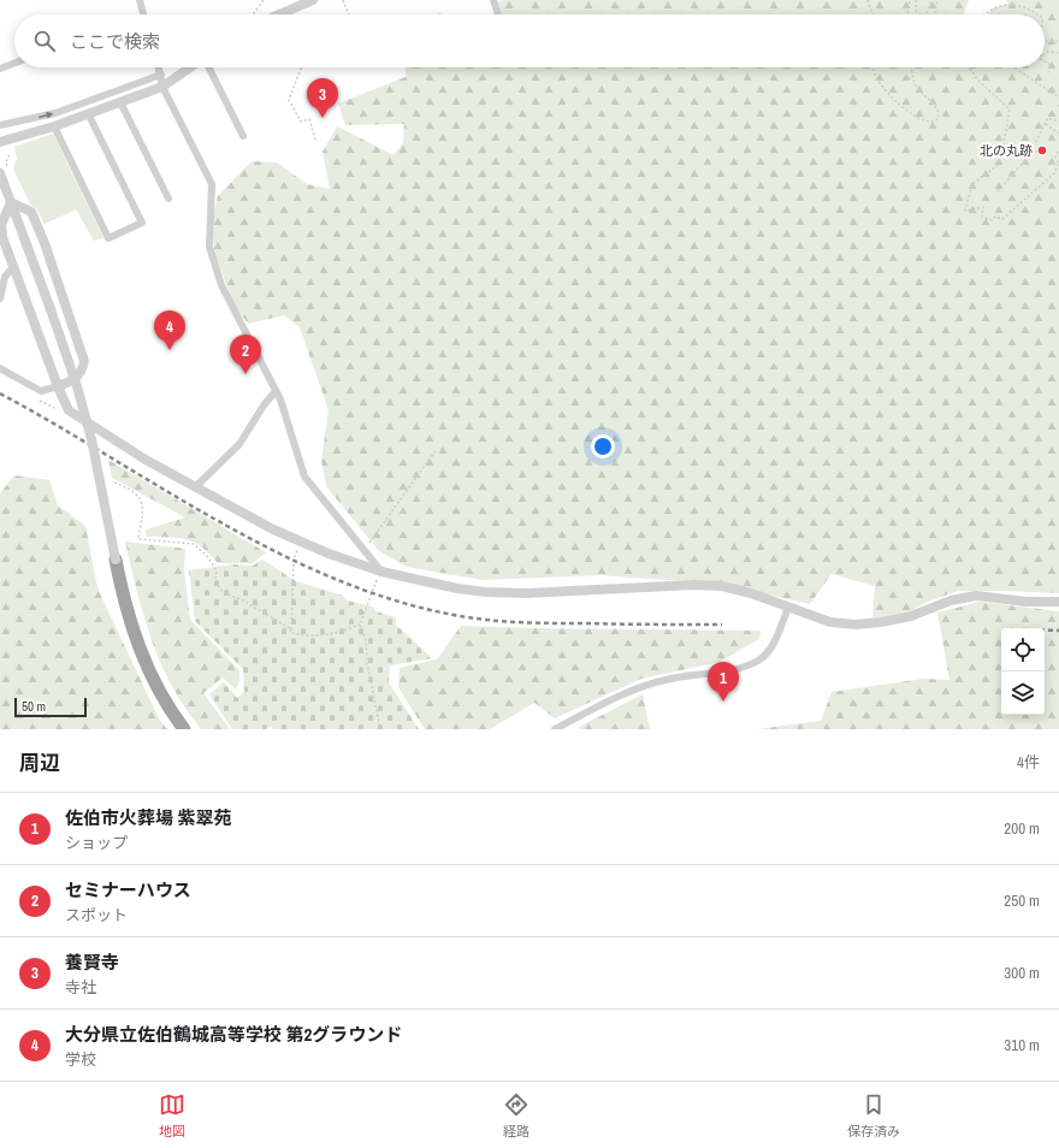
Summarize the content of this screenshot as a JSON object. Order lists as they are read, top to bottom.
{
  "places": ["北の丸跡"],
  "scale_bar": "50 m",
  "page": {
    "search": "ここで検索",
    "pins": [
      "3",
      "4",
      "2",
      "1"
    ],
    "scale": "50 m",
    "heading": ["周辺", "4件"],
    "list": [
      {
        "mark": "1",
        "name": "佐伯市火葬場 紫翠苑",
        "note": "ショップ",
        "value": "200 m"
      },
      {
        "mark": "2",
        "name": "セミナーハウス",
        "note": "スポット",
        "value": "250 m"
      },
      {
        "mark": "3",
        "name": "養賢寺",
        "note": "寺社",
        "value": "300 m"
      },
      {
        "mark": "4",
        "name": "大分県立佐伯鶴城高等学校 第2グラウンド",
        "note": "学校",
        "value": "310 m"
      }
    ],
    "nav": ["地図", "経路", "保存済み"]
  }
}
